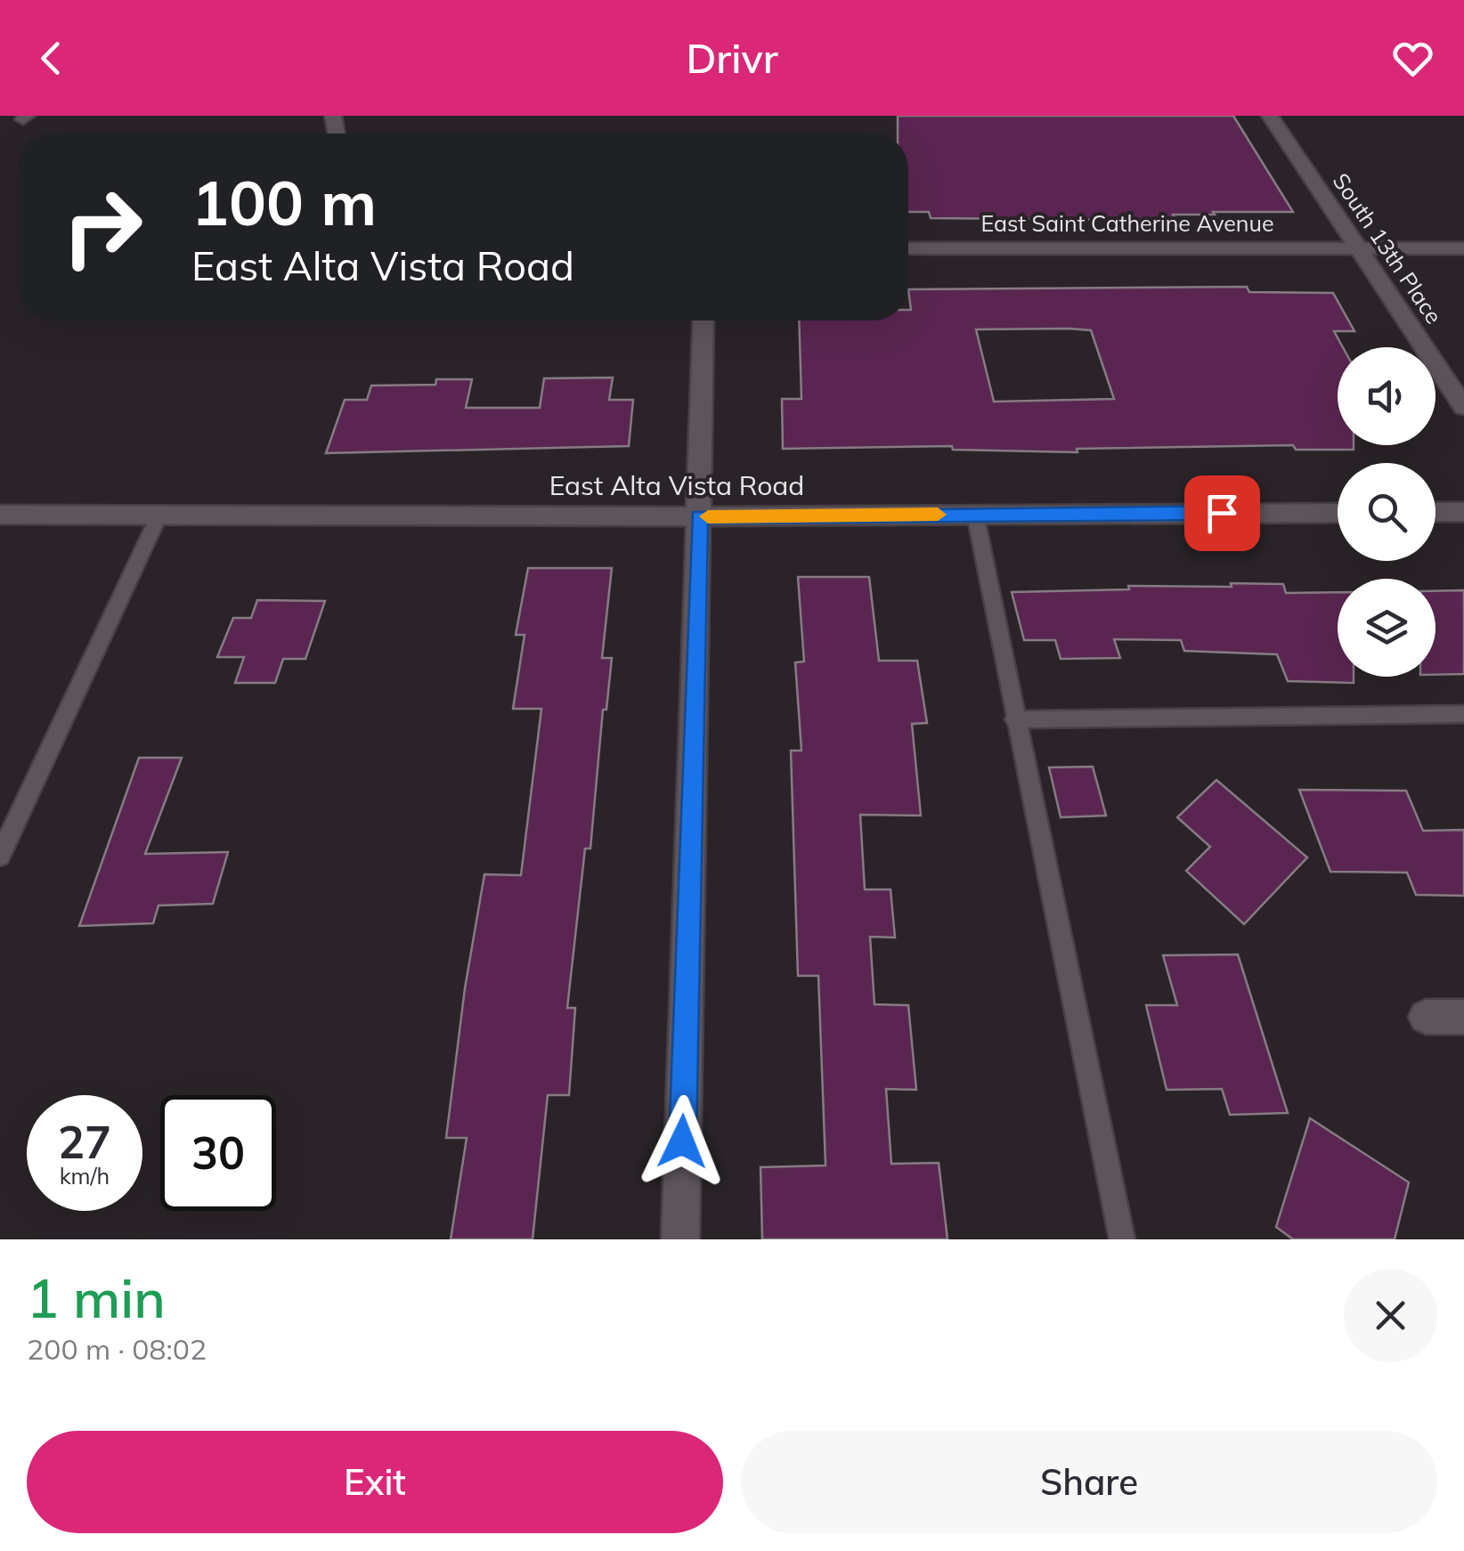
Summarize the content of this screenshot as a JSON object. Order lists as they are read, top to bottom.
{
  "streets": {
    "street": ["East Saint Catherine Avenue", "South 13th Place", "East Alta Vista Road"]
  },
  "crossings": [
    ["East Saint Catherine Avenue", "South 13th Place"]
  ],
  "page": {
    "header": "Drivr",
    "turn": ["100 m", "East Alta Vista Road"],
    "speed": "27 km/h",
    "limit": "30",
    "heading": ["1 min", "200 m · 08:02"],
    "buttons": ["Exit", "Share"]
  }
}
